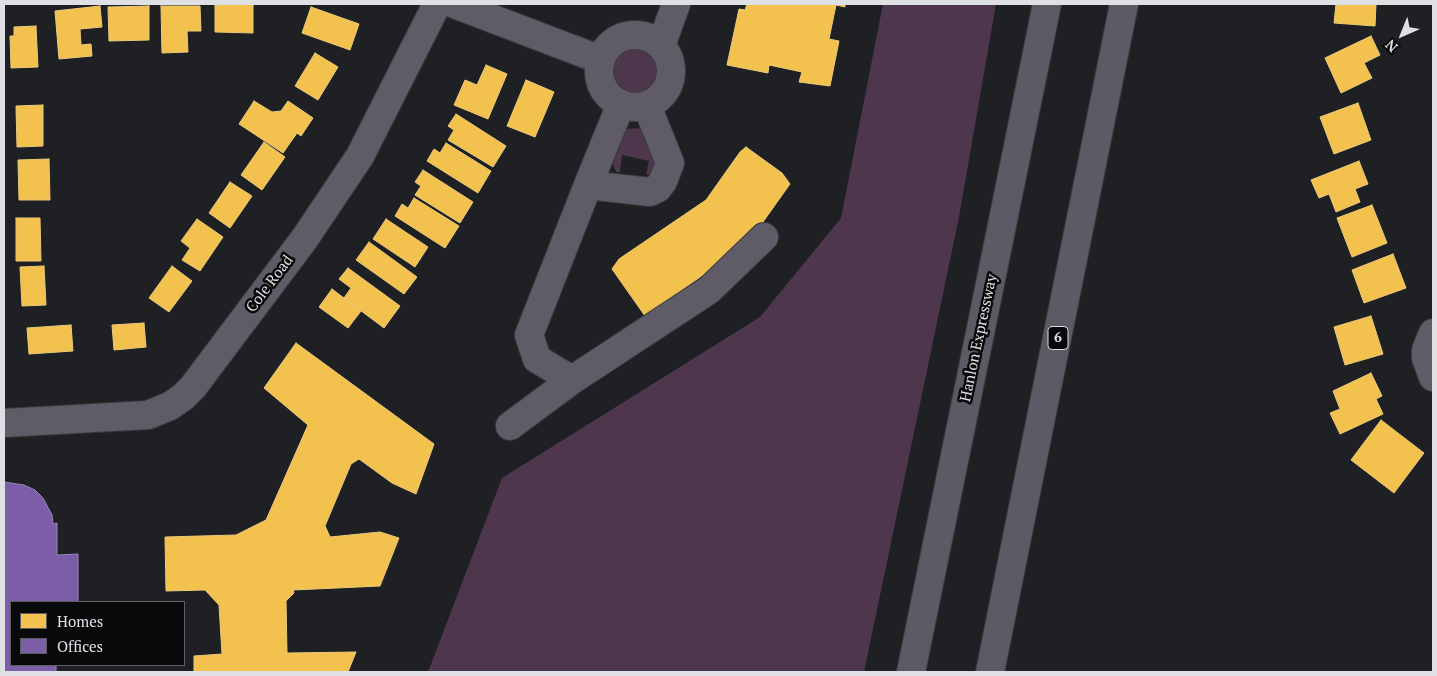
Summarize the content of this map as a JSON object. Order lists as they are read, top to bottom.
{
  "streets": {
    "highway": ["Hanlon Expressway", "6"],
    "street": ["Cole Road"]
  },
  "legend": ["Homes", "Offices"],
  "north": "bottom left"
}
